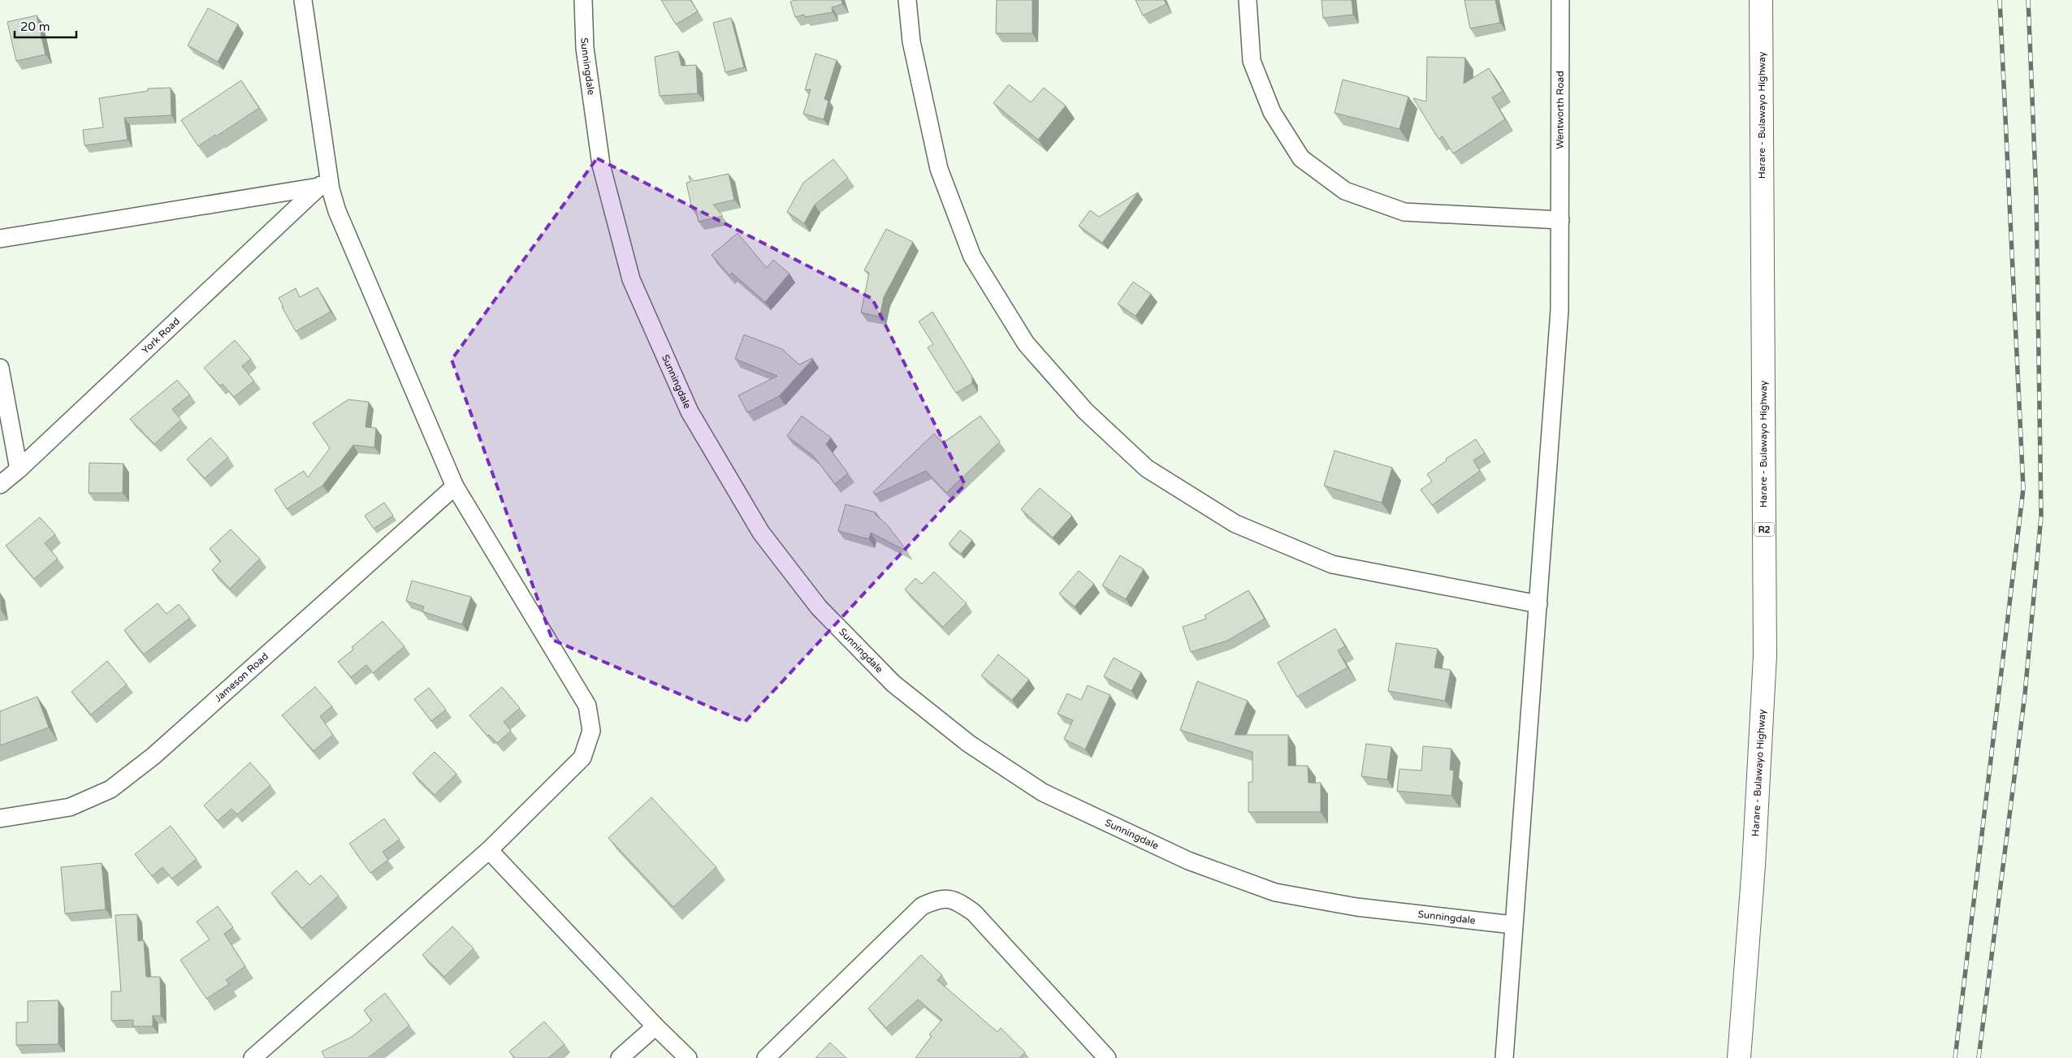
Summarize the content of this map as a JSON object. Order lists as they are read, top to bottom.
{
  "streets": {
    "highway": ["Harare - Bulawayo Highway", "R2"],
    "street": [
      "Sunningdale",
      "Wentworth Road",
      "York Road",
      "Jameson Road"
    ]
  },
  "crossings": [
    ["Sunningdale", "Wentworth Road"]
  ],
  "scale_bar": "20 m"
}
